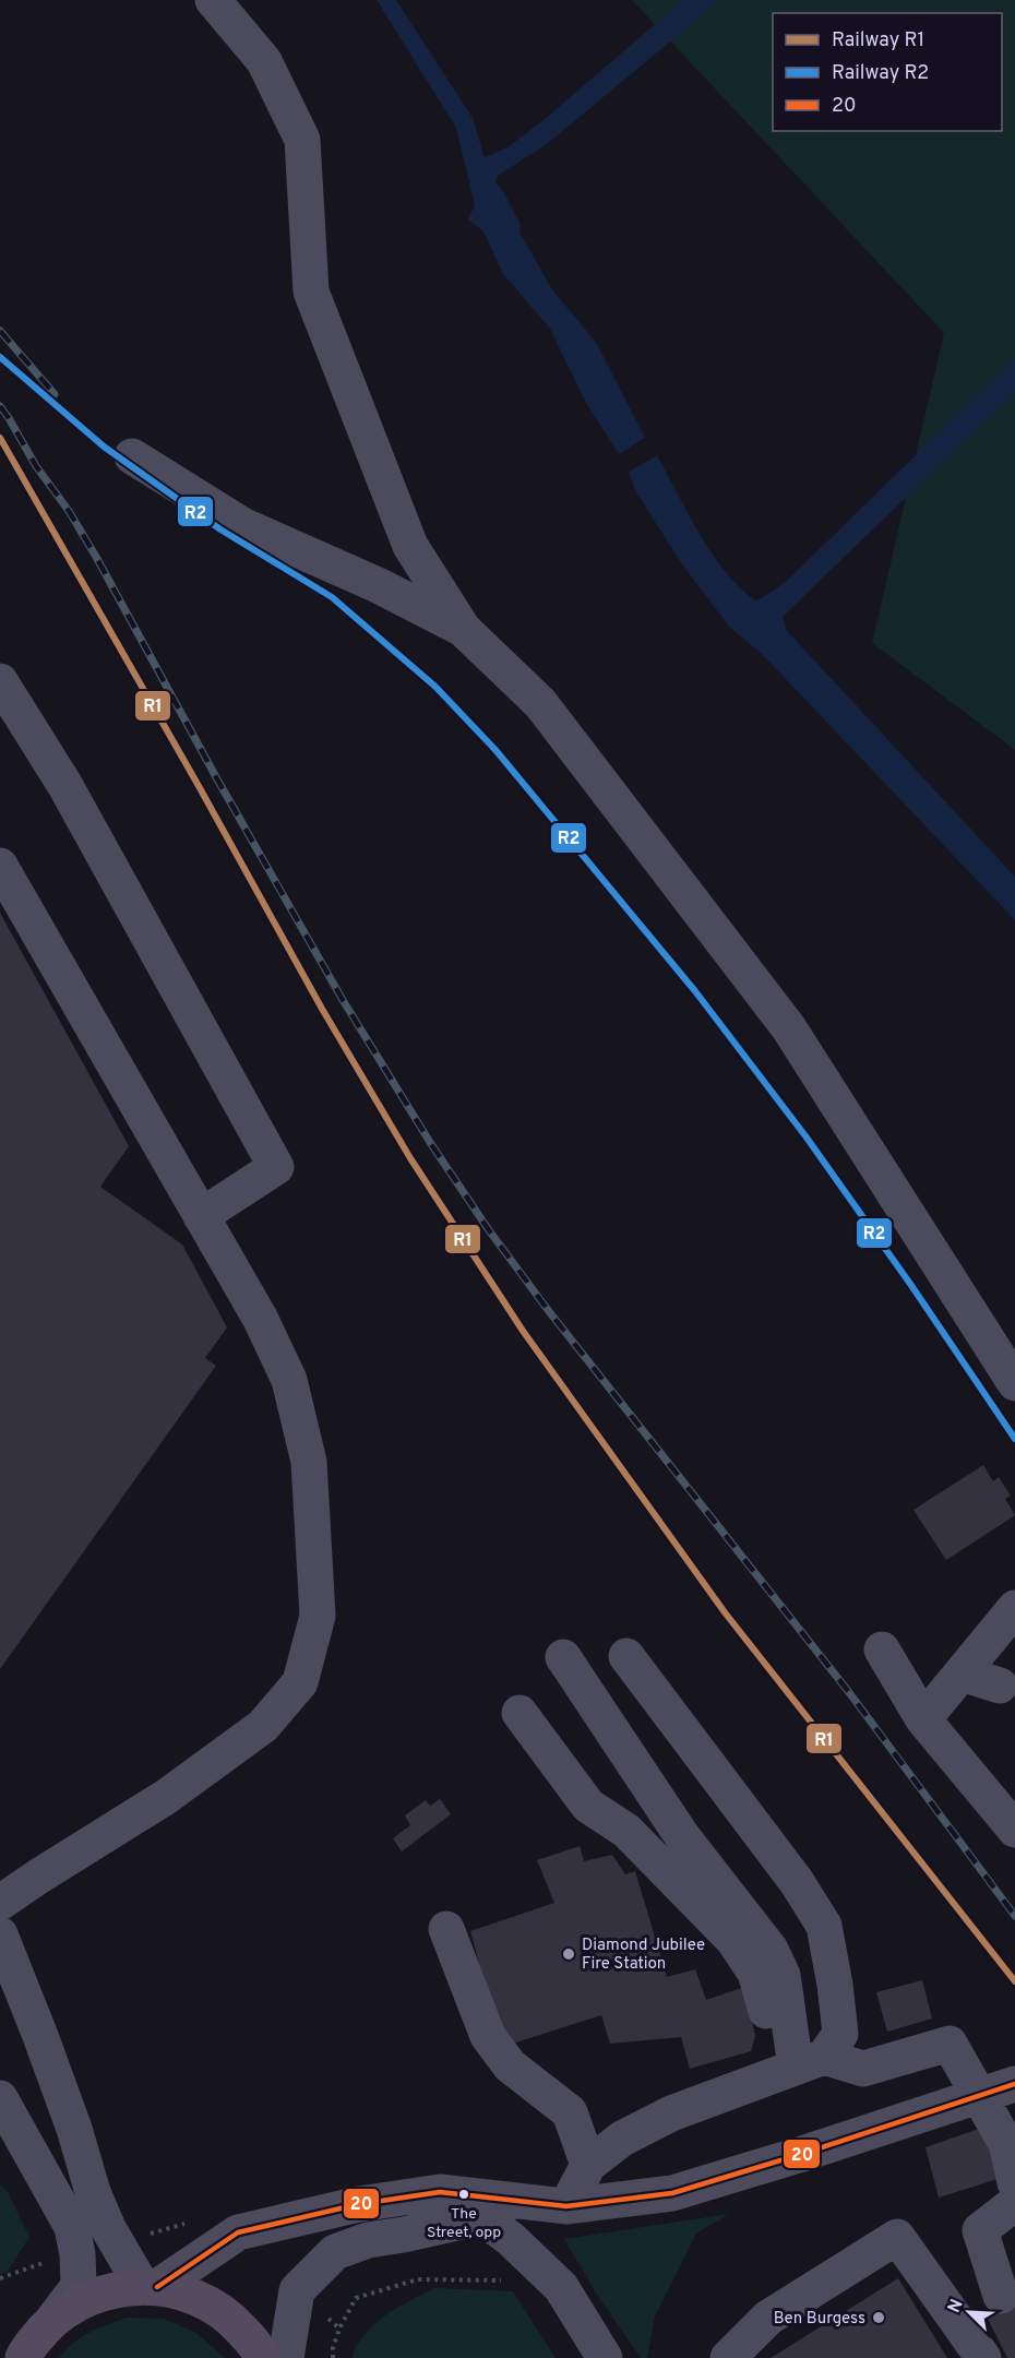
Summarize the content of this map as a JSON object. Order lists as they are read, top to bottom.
{
  "places": ["Diamond Jubilee Fire Station", "The Street, opp", "Ben Burgess"],
  "lines": ["rail line R2", "rail line R1", "transit line 20"],
  "legend": ["Railway R1", "Railway R2", "20"],
  "north": "top left"
}
